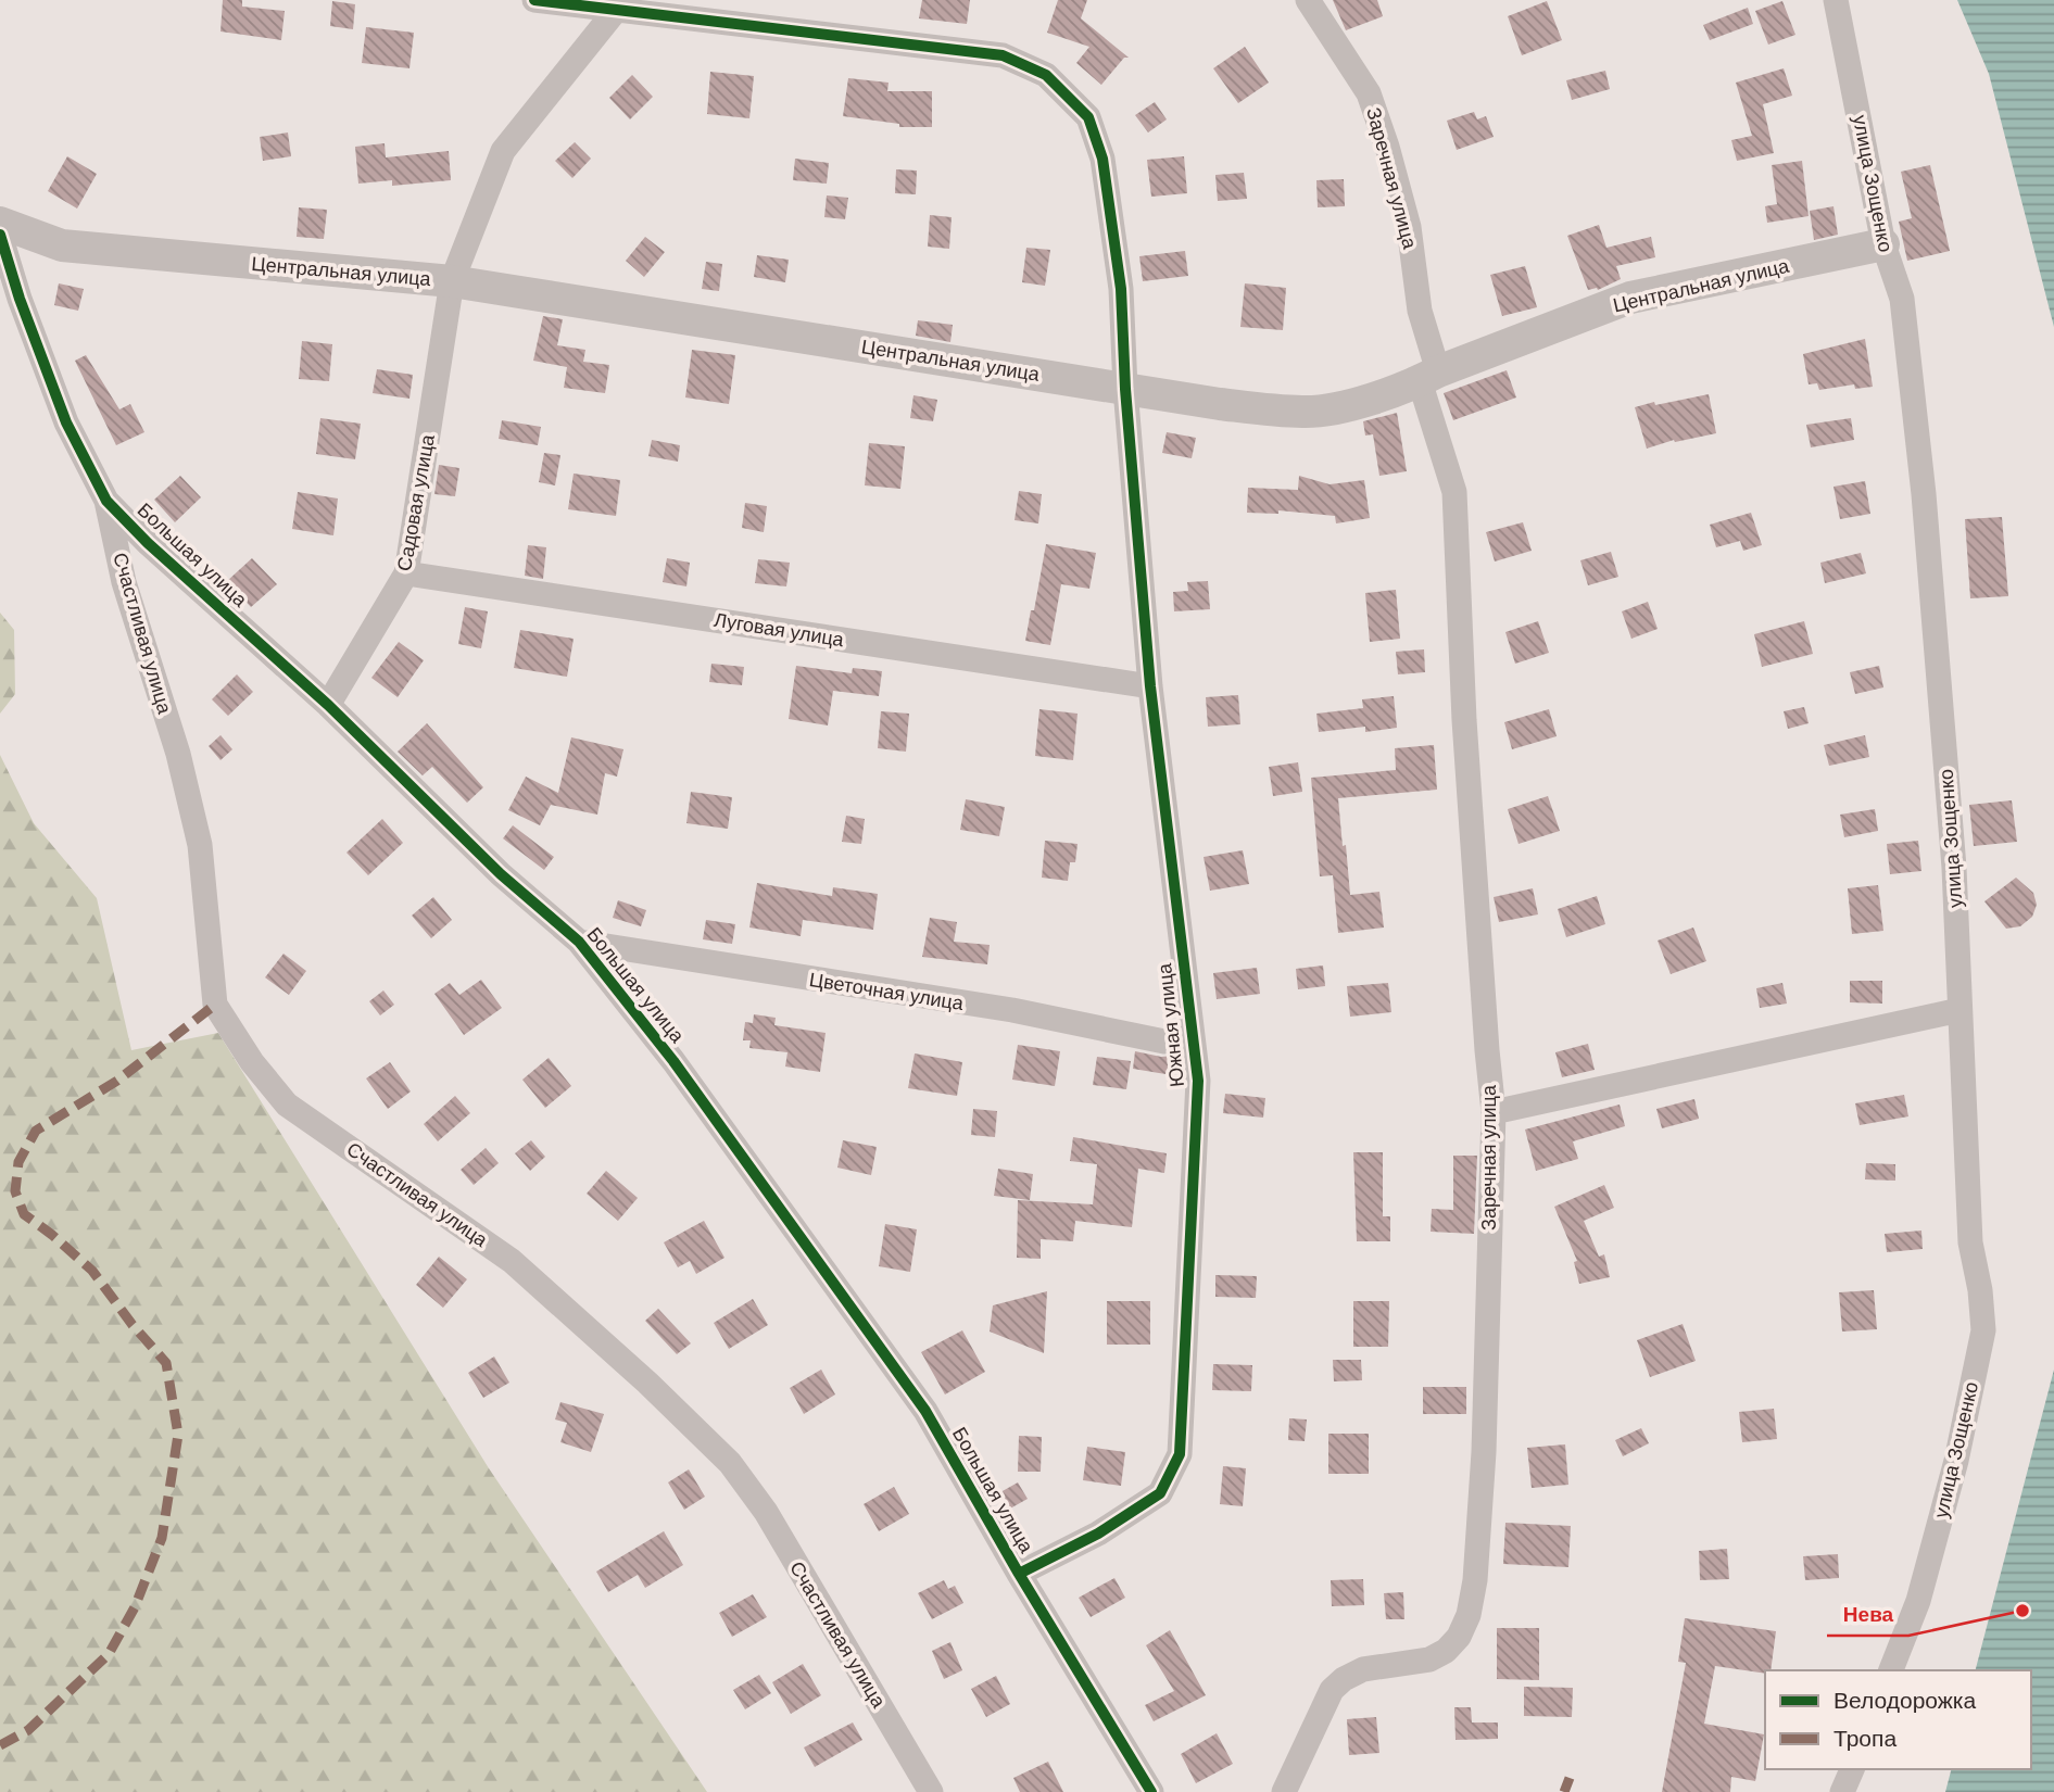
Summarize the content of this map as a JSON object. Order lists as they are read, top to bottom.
{
  "streets": {
    "street": [
      "Заречная улица",
      "улица Зощенко",
      "Центральная улица",
      "Садовая улица",
      "Большая улица",
      "Луговая улица",
      "Счастливая улица",
      "Цветочная улица",
      "Южная улица"
    ]
  },
  "crossings": [
    ["Заречная улица", "Центральная улица"],
    ["улица Зощенко", "Центральная улица"],
    ["Центральная улица", "Садовая улица"],
    ["Центральная улица", "Южная улица"],
    ["Садовая улица", "Большая улица"],
    ["Садовая улица", "Луговая улица"],
    ["Садовая улица", "Южная улица"],
    ["Большая улица", "Счастливая улица"],
    ["Большая улица", "Цветочная улица"],
    ["Большая улица", "Южная улица"],
    ["Луговая улица", "Южная улица"],
    ["Цветочная улица", "Южная улица"]
  ],
  "places": ["Нева"],
  "legend": ["Велодорожка", "Тропа"]
}
